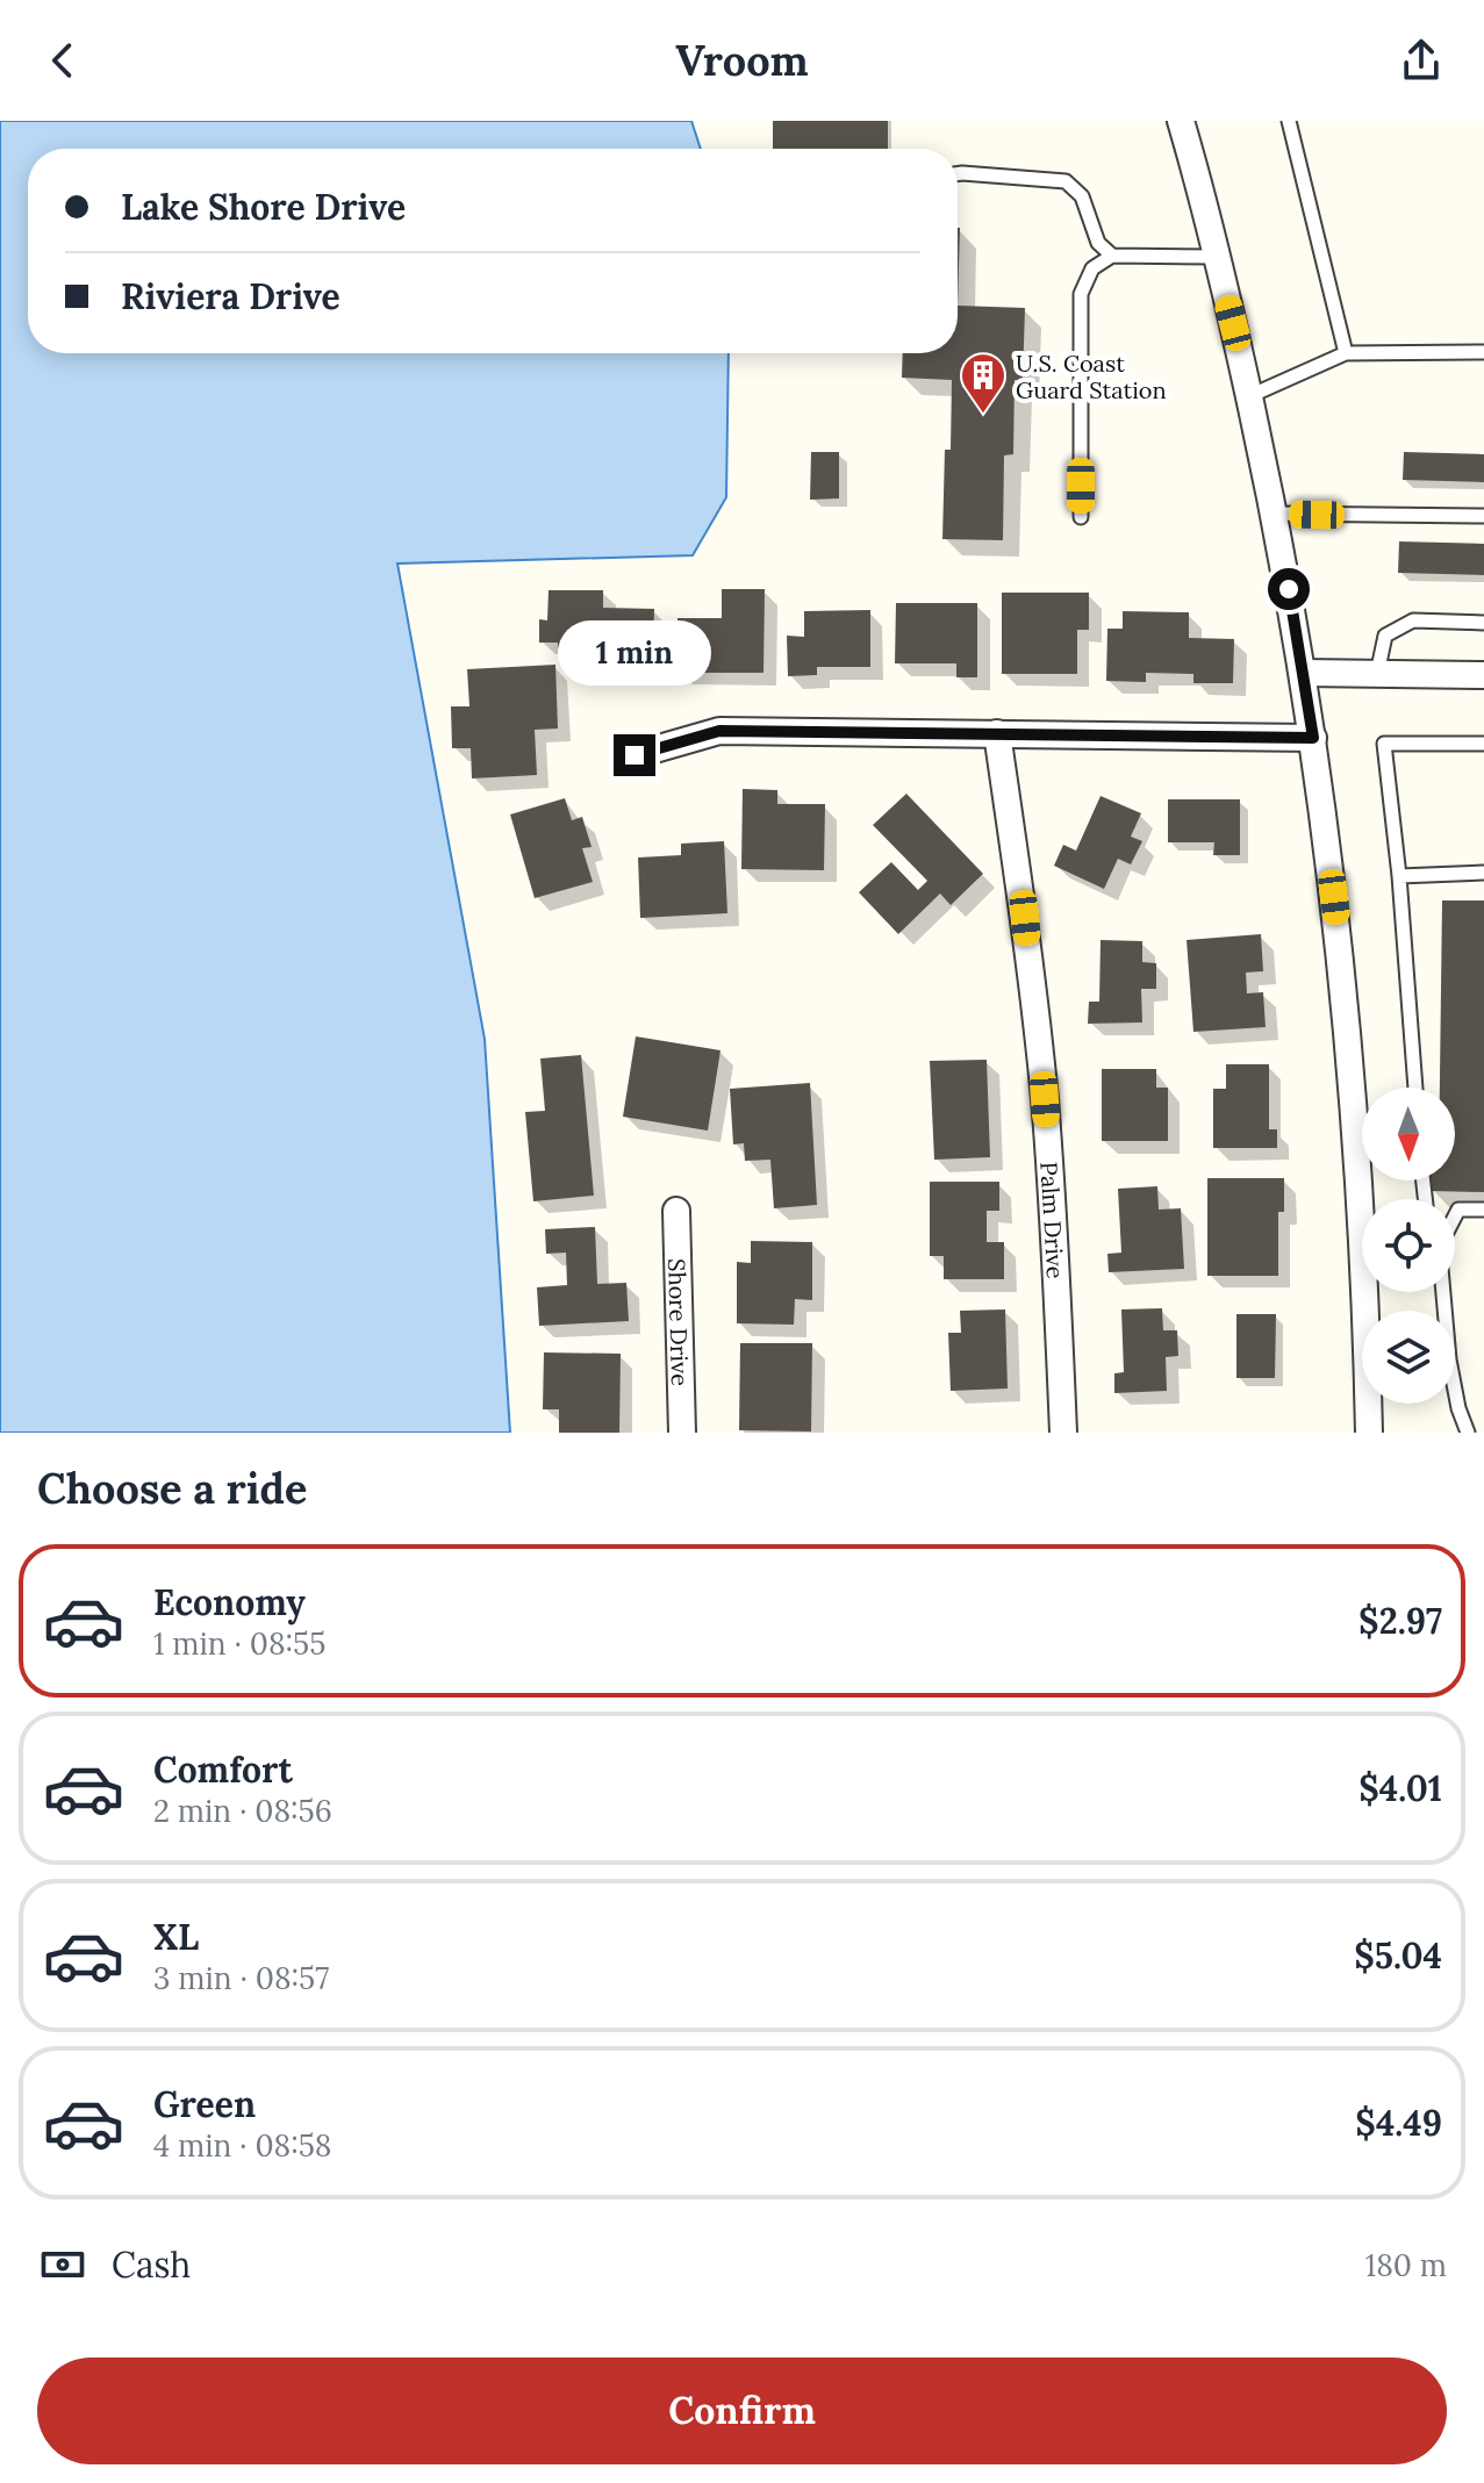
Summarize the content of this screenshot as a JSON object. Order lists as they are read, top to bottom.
{
  "streets": {
    "street": ["Palm Drive", "Shore Drive"]
  },
  "places": {
    "building": ["U.S. Coast Guard Station"]
  },
  "north": "bottom",
  "page": {
    "header": "Vroom",
    "banner": ["Lake Shore Drive", "Riviera Drive"],
    "bubble": "1 min",
    "heading": "Choose a ride",
    "list": [
      {
        "name": "Economy",
        "note": "1 min · 08:55",
        "value": "$2.97"
      },
      {
        "name": "Comfort",
        "note": "2 min · 08:56",
        "value": "$4.01"
      },
      {
        "name": "XL",
        "note": "3 min · 08:57",
        "value": "$5.04"
      },
      {
        "name": "Green",
        "note": "4 min · 08:58",
        "value": "$4.49"
      }
    ],
    "pay": ["Cash", "180 m"],
    "buttons": "Confirm"
  }
}
